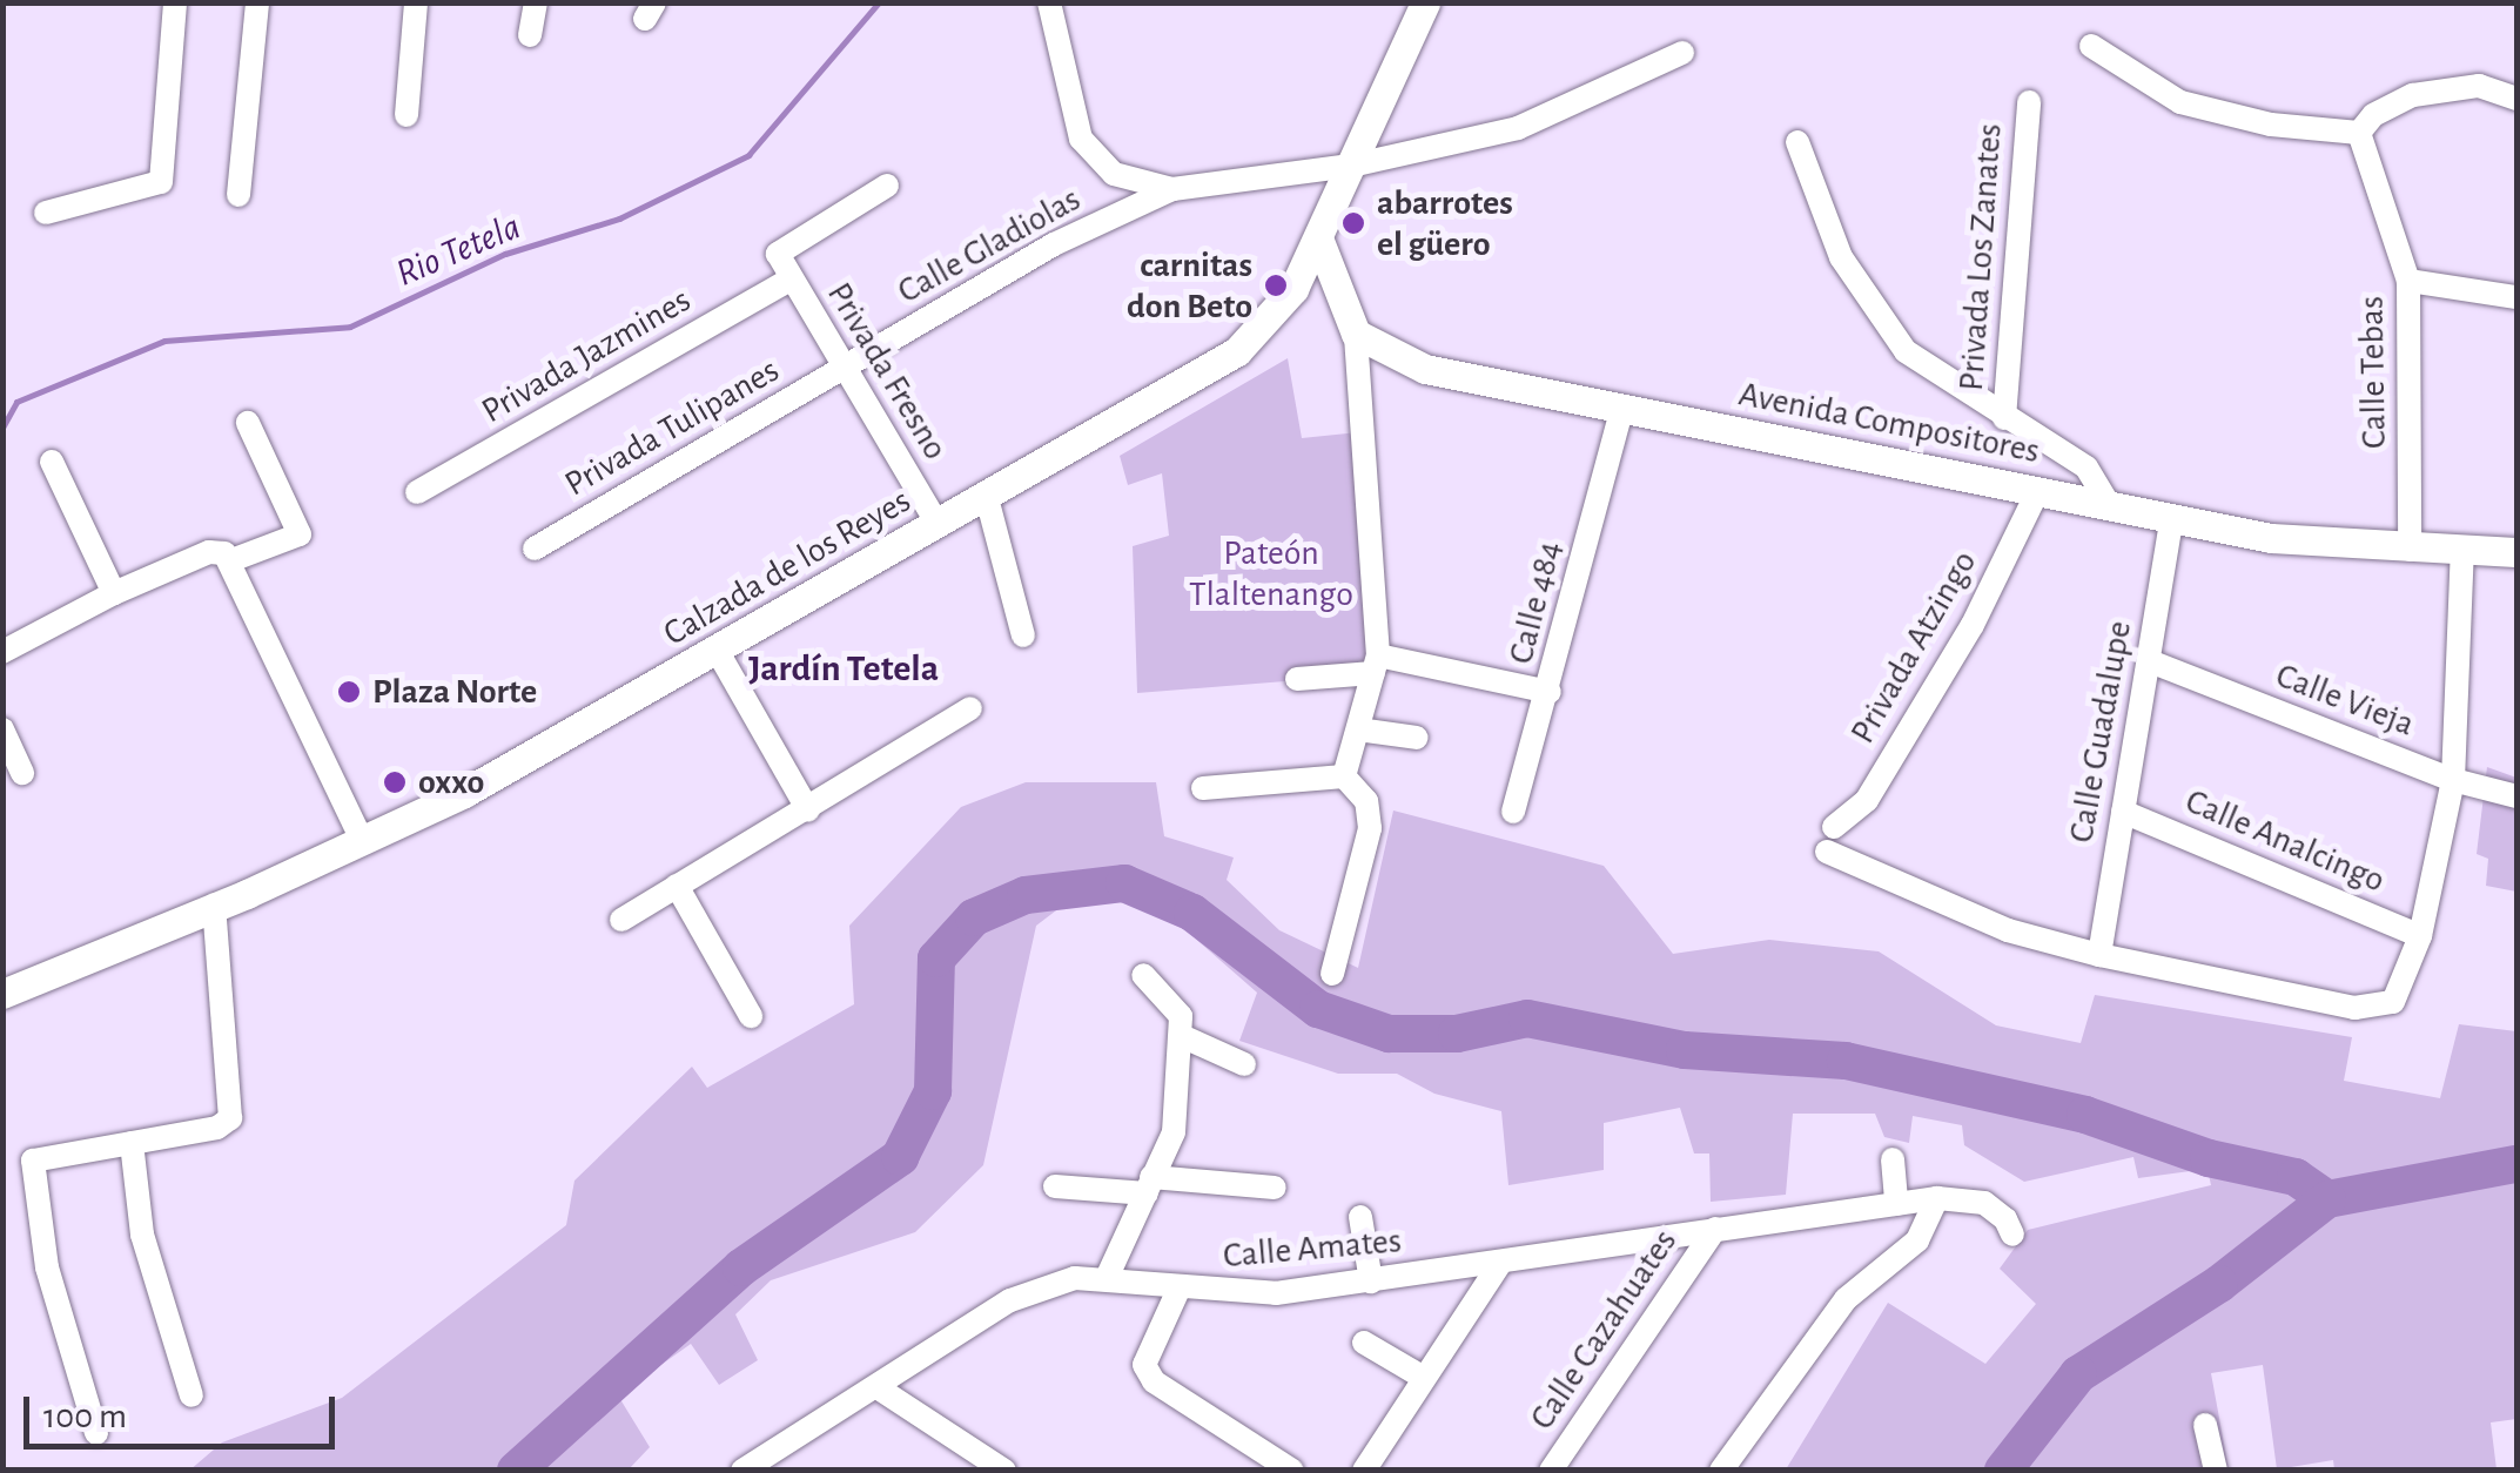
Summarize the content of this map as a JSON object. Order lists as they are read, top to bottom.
{
  "streets": {
    "street": [
      "Calle Gladiolas",
      "Privada Los Zanates",
      "Privada Jazmines",
      "Privada Fresno",
      "Calle Tebas",
      "Avenida Compositores",
      "Privada Tulipanes",
      "Calzada de los Reyes",
      "Calle 484",
      "Privada Atzingo",
      "Calle Vieja",
      "Calle Guadalupe",
      "Calle Analcingo",
      "Calle Amates",
      "Calle Cazahuates"
    ]
  },
  "crossings": [
    ["Calle Gladiolas", "Privada Fresno"],
    ["Calle Gladiolas", "Privada Tulipanes"],
    ["Privada Los Zanates", "Avenida Compositores"],
    ["Privada Jazmines", "Privada Fresno"],
    ["Privada Fresno", "Privada Tulipanes"],
    ["Privada Fresno", "Calzada de los Reyes"],
    ["Calle Tebas", "Avenida Compositores"],
    ["Avenida Compositores", "Calle 484"],
    ["Avenida Compositores", "Privada Atzingo"],
    ["Avenida Compositores", "Calle Guadalupe"],
    ["Calle Vieja", "Calle Guadalupe"],
    ["Calle Guadalupe", "Calle Analcingo"],
    ["Calle Amates", "Calle Cazahuates"]
  ],
  "districts": ["Jardín Tetela"],
  "water": ["Rio Tetela"],
  "parks": ["Pateón Tlaltenango"],
  "places": [
    "abarrotes el güero",
    "carnitas don Beto",
    "Plaza Norte",
    "oxxo"
  ],
  "scale_bar": "100 m"
}
